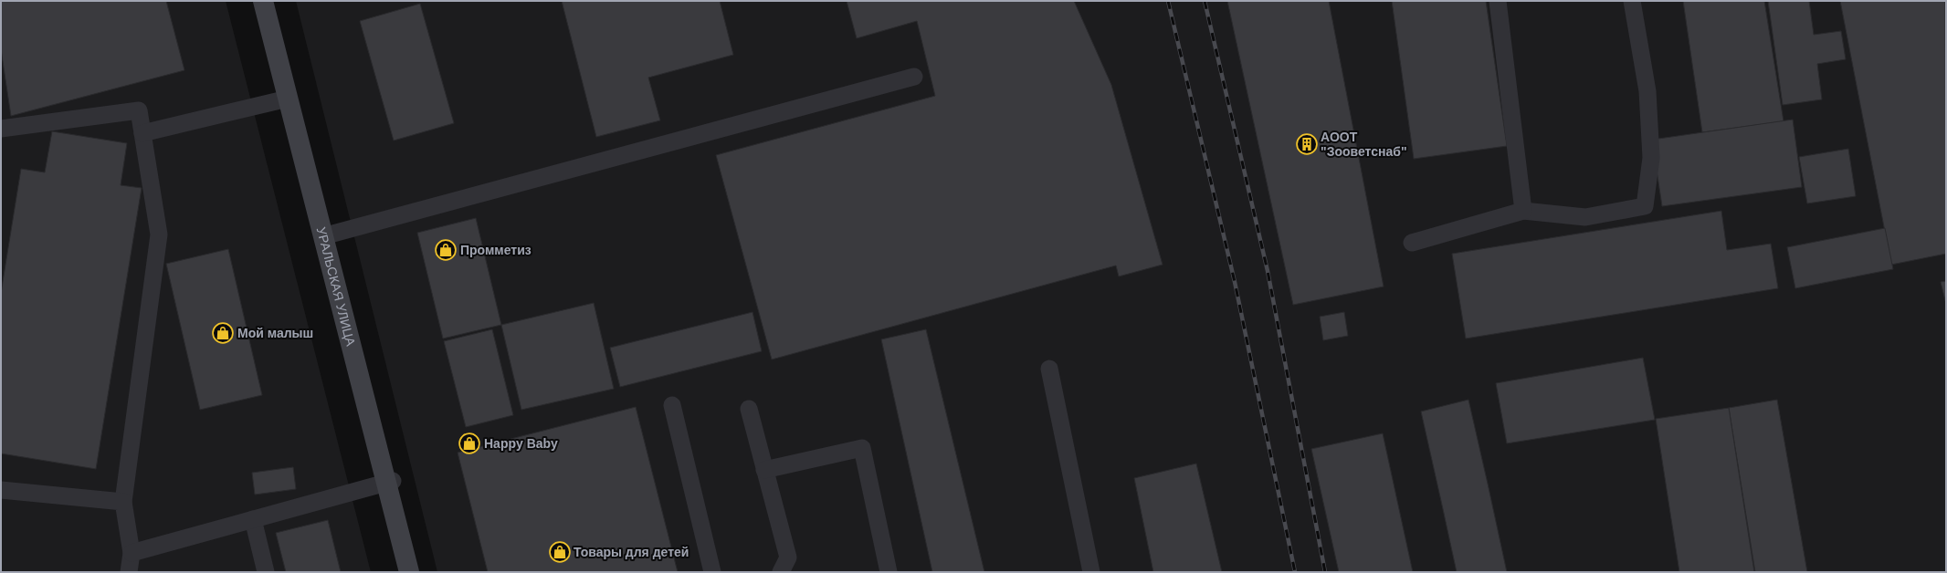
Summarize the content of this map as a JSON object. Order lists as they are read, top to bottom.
{
  "streets": {
    "main road": ["УРАЛЬСКАЯ УЛИЦА"]
  },
  "places": {
    "building": ["АООТ \"Зооветснаб\""],
    "shop": [
      "Промметиз",
      "Мой малыш",
      "Happy Baby",
      "Товары для детей"
    ]
  }
}
